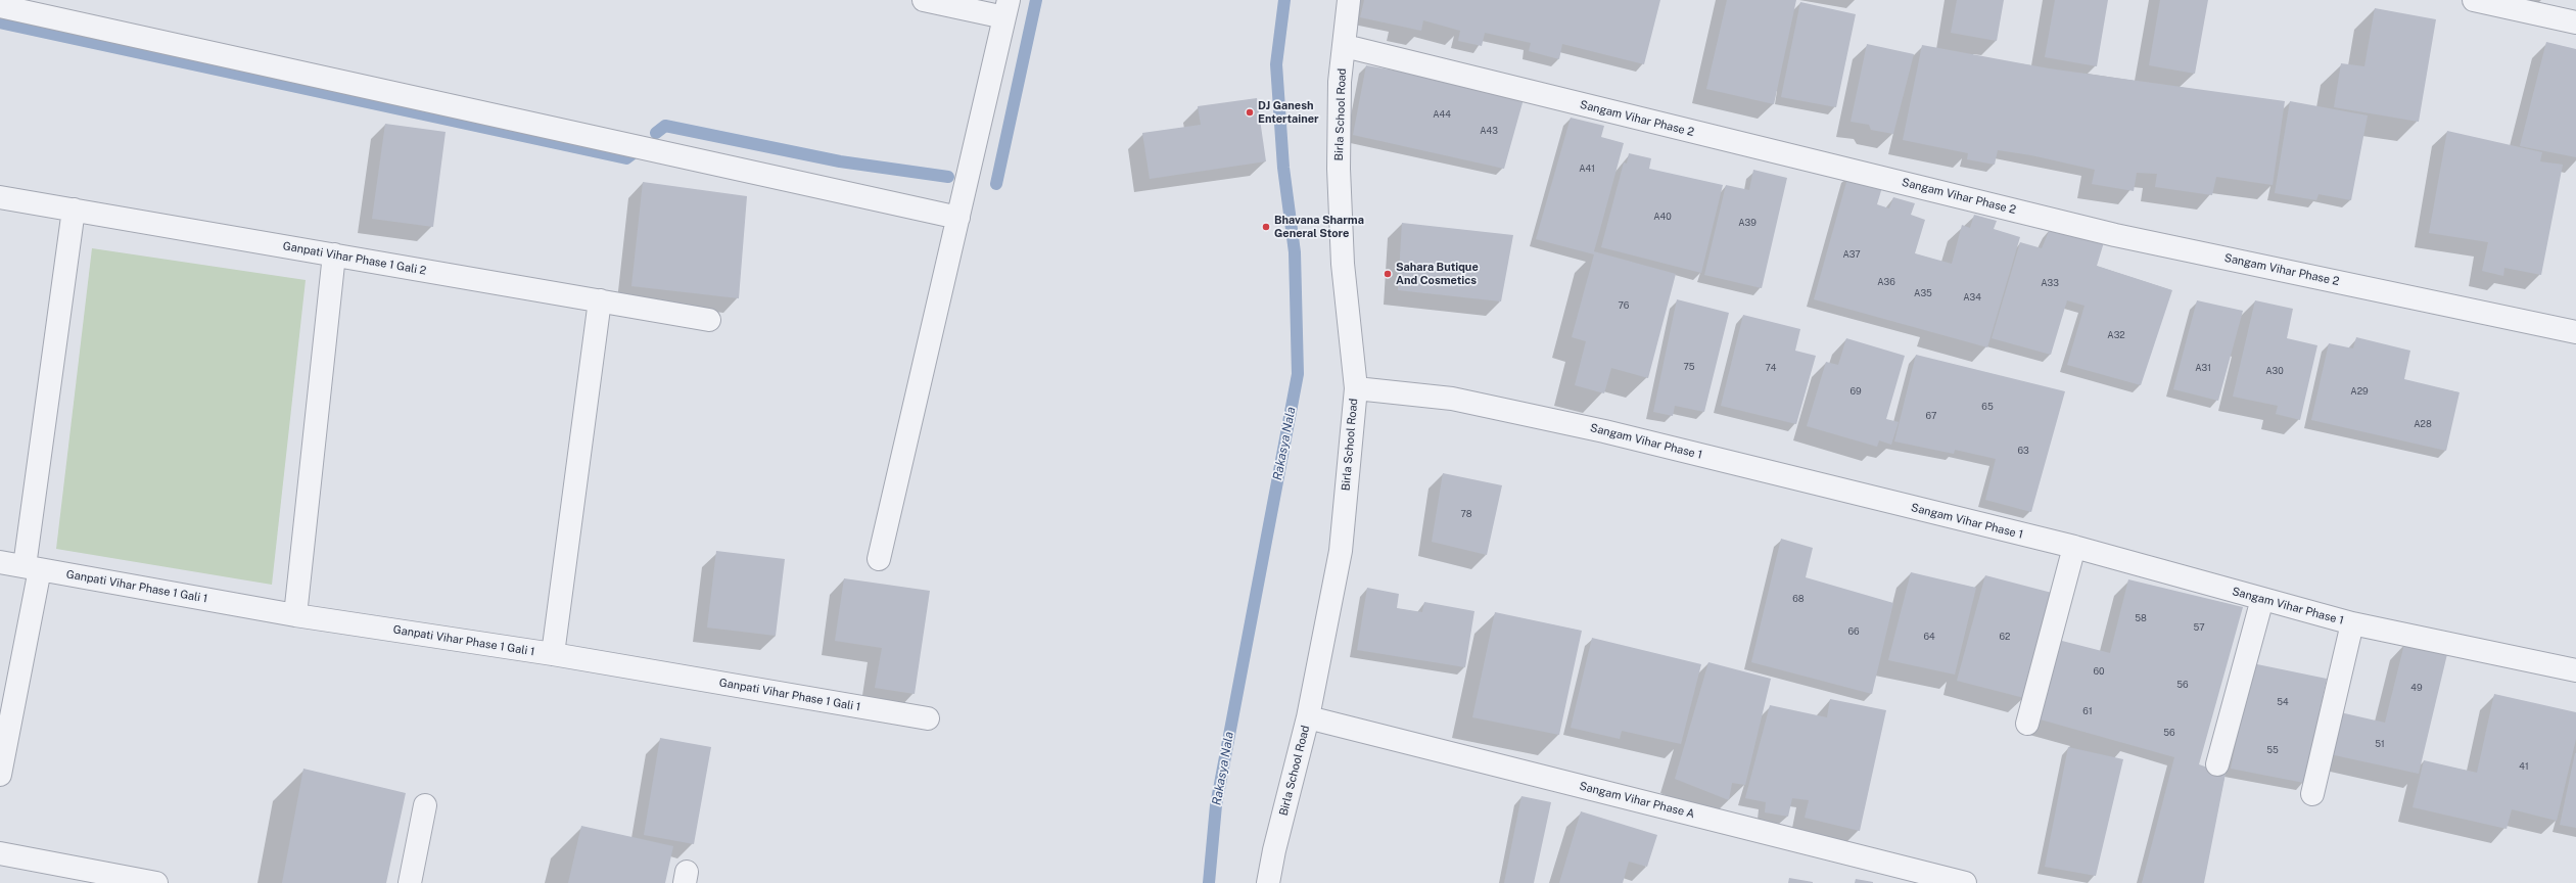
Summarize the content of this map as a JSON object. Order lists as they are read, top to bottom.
{
  "streets": {
    "street": [
      "Birla School Road",
      "Sangam Vihar Phase 2",
      "Ganpati Vihar Phase 1 Gali 2",
      "Sangam Vihar Phase 1",
      "Ganpati Vihar Phase 1 Gali 1",
      "Sangam Vihar Phase A"
    ]
  },
  "crossings": [
    ["Birla School Road", "Sangam Vihar Phase 2"],
    ["Birla School Road", "Sangam Vihar Phase 1"],
    ["Birla School Road", "Sangam Vihar Phase A"]
  ],
  "water": ["Rakasya Nala"],
  "places": ["DJ Ganesh Entertainer", "Bhavana Sharma General Store", "Sahara Butique And Cosmetics"],
  "house_numbers": [
    "A44",
    "A43",
    "A41",
    "A40",
    "A39",
    "A37",
    "A36",
    "A33",
    "A35",
    "A34",
    "76",
    "A32",
    "75",
    "74",
    "A31",
    "A30",
    "69",
    "A29",
    "65",
    "67",
    "A28",
    "63",
    "78",
    "68",
    "58",
    "57",
    "66",
    "64",
    "62",
    "60",
    "56",
    "49",
    "54",
    "61",
    "56",
    "51",
    "55",
    "41"
  ]
}
